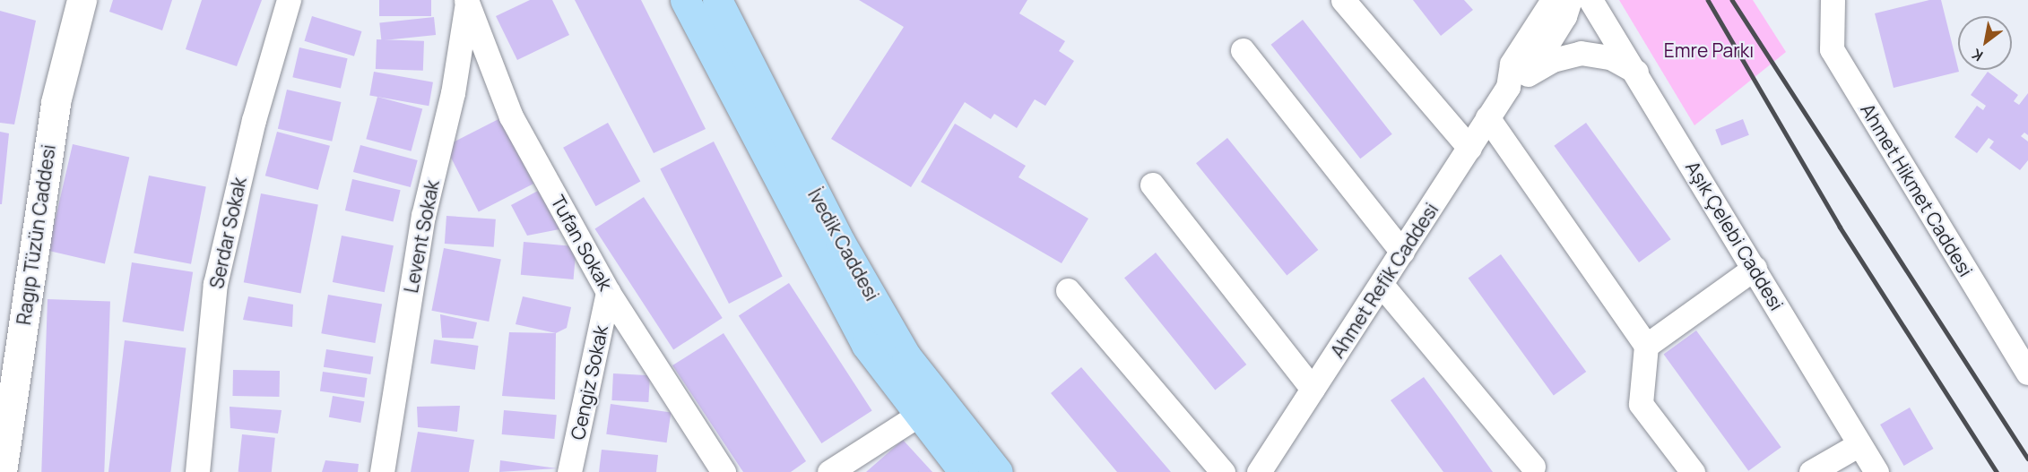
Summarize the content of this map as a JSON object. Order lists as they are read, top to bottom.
{
  "streets": {
    "main road": ["İvedik Caddesi"],
    "street": [
      "Ahmet Hikmet Caddesi",
      "Serdar Sokak",
      "Ragıp Tüzün Caddesi",
      "Aşık Çelebi Caddesi",
      "Levent Sokak",
      "Tufan Sokak",
      "Ahmet Refik Caddesi",
      "Cengiz Sokak"
    ]
  },
  "crossings": [
    ["Levent Sokak", "Tufan Sokak"],
    ["Tufan Sokak", "Cengiz Sokak"]
  ],
  "parks": ["Emre Parkı"],
  "north": "bottom left"
}
